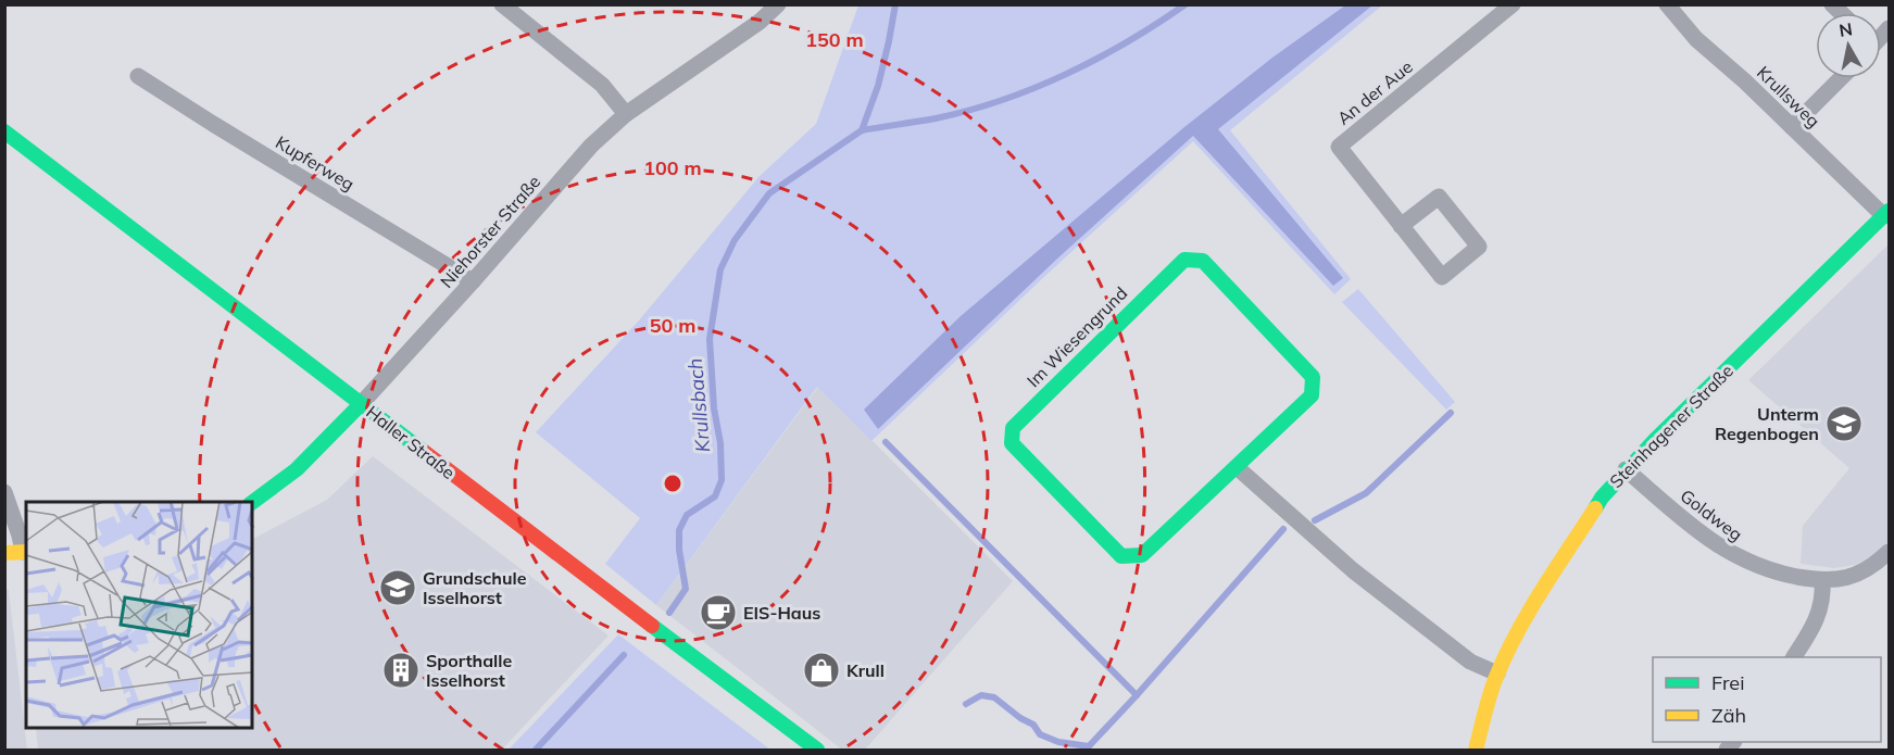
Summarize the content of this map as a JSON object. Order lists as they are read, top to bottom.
{
  "streets": {
    "street": [
      "An der Aue",
      "Krullsweg",
      "Kupferweg",
      "Niehorster Straße",
      "Im Wiesengrund",
      "Steinhagener Straße",
      "Haller Straße",
      "Goldweg"
    ]
  },
  "crossings": [
    ["Krullsweg", "Steinhagener Straße"],
    ["Kupferweg", "Niehorster Straße"],
    ["Niehorster Straße", "Haller Straße"],
    ["Steinhagener Straße", "Goldweg"]
  ],
  "water": ["Krullsbach"],
  "places": {
    "school or university": ["Unterm Regenbogen", "Grundschule Isselhorst"],
    "cafe": ["EIS-Haus"],
    "building": ["Sporthalle Isselhorst"],
    "shop": ["Krull"]
  },
  "legend": ["Frei", "Zäh"],
  "north": "top",
  "rings": ["150 m", "100 m", "50 m"]
}
